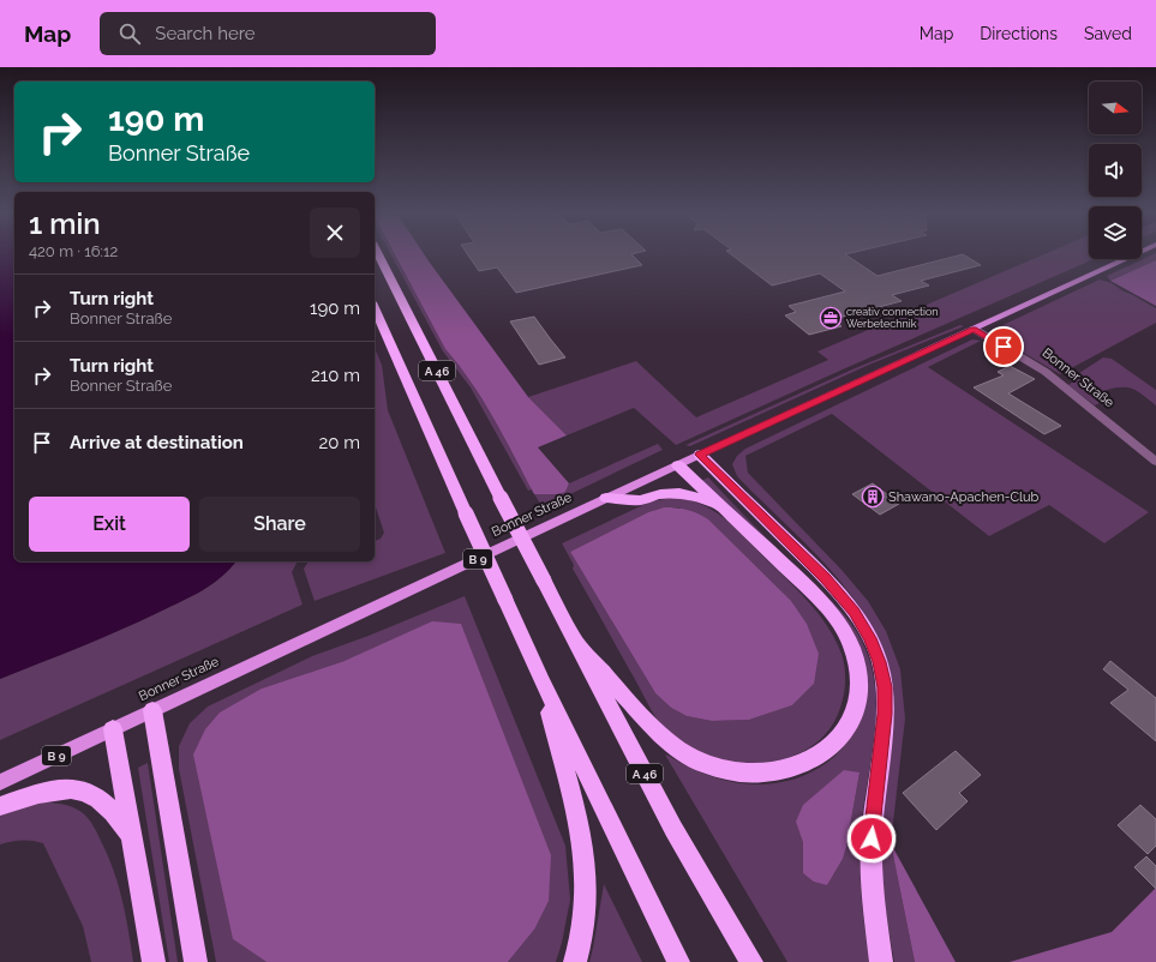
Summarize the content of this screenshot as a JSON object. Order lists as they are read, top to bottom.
{
  "streets": {
    "highway": ["A 46"],
    "main road": ["Bonner Straße", "B 9"]
  },
  "places": {
    "office": ["creativ connection Werbetechnik"],
    "building": ["Shawano-Apachen-Club"]
  },
  "north": "right",
  "page": {
    "header": "Map",
    "search": "Search here",
    "nav": ["Map", "Directions", "Saved"],
    "turn": ["190 m", "Bonner Straße"],
    "heading": ["1 min", "420 m · 16:12"],
    "list": [
      {
        "name": "Turn right",
        "note": "Bonner Straße",
        "value": "190 m"
      },
      {
        "name": "Turn right",
        "note": "Bonner Straße",
        "value": "210 m"
      },
      {
        "name": "Arrive at destination",
        "value": "20 m"
      }
    ],
    "buttons": ["Exit", "Share"]
  }
}
